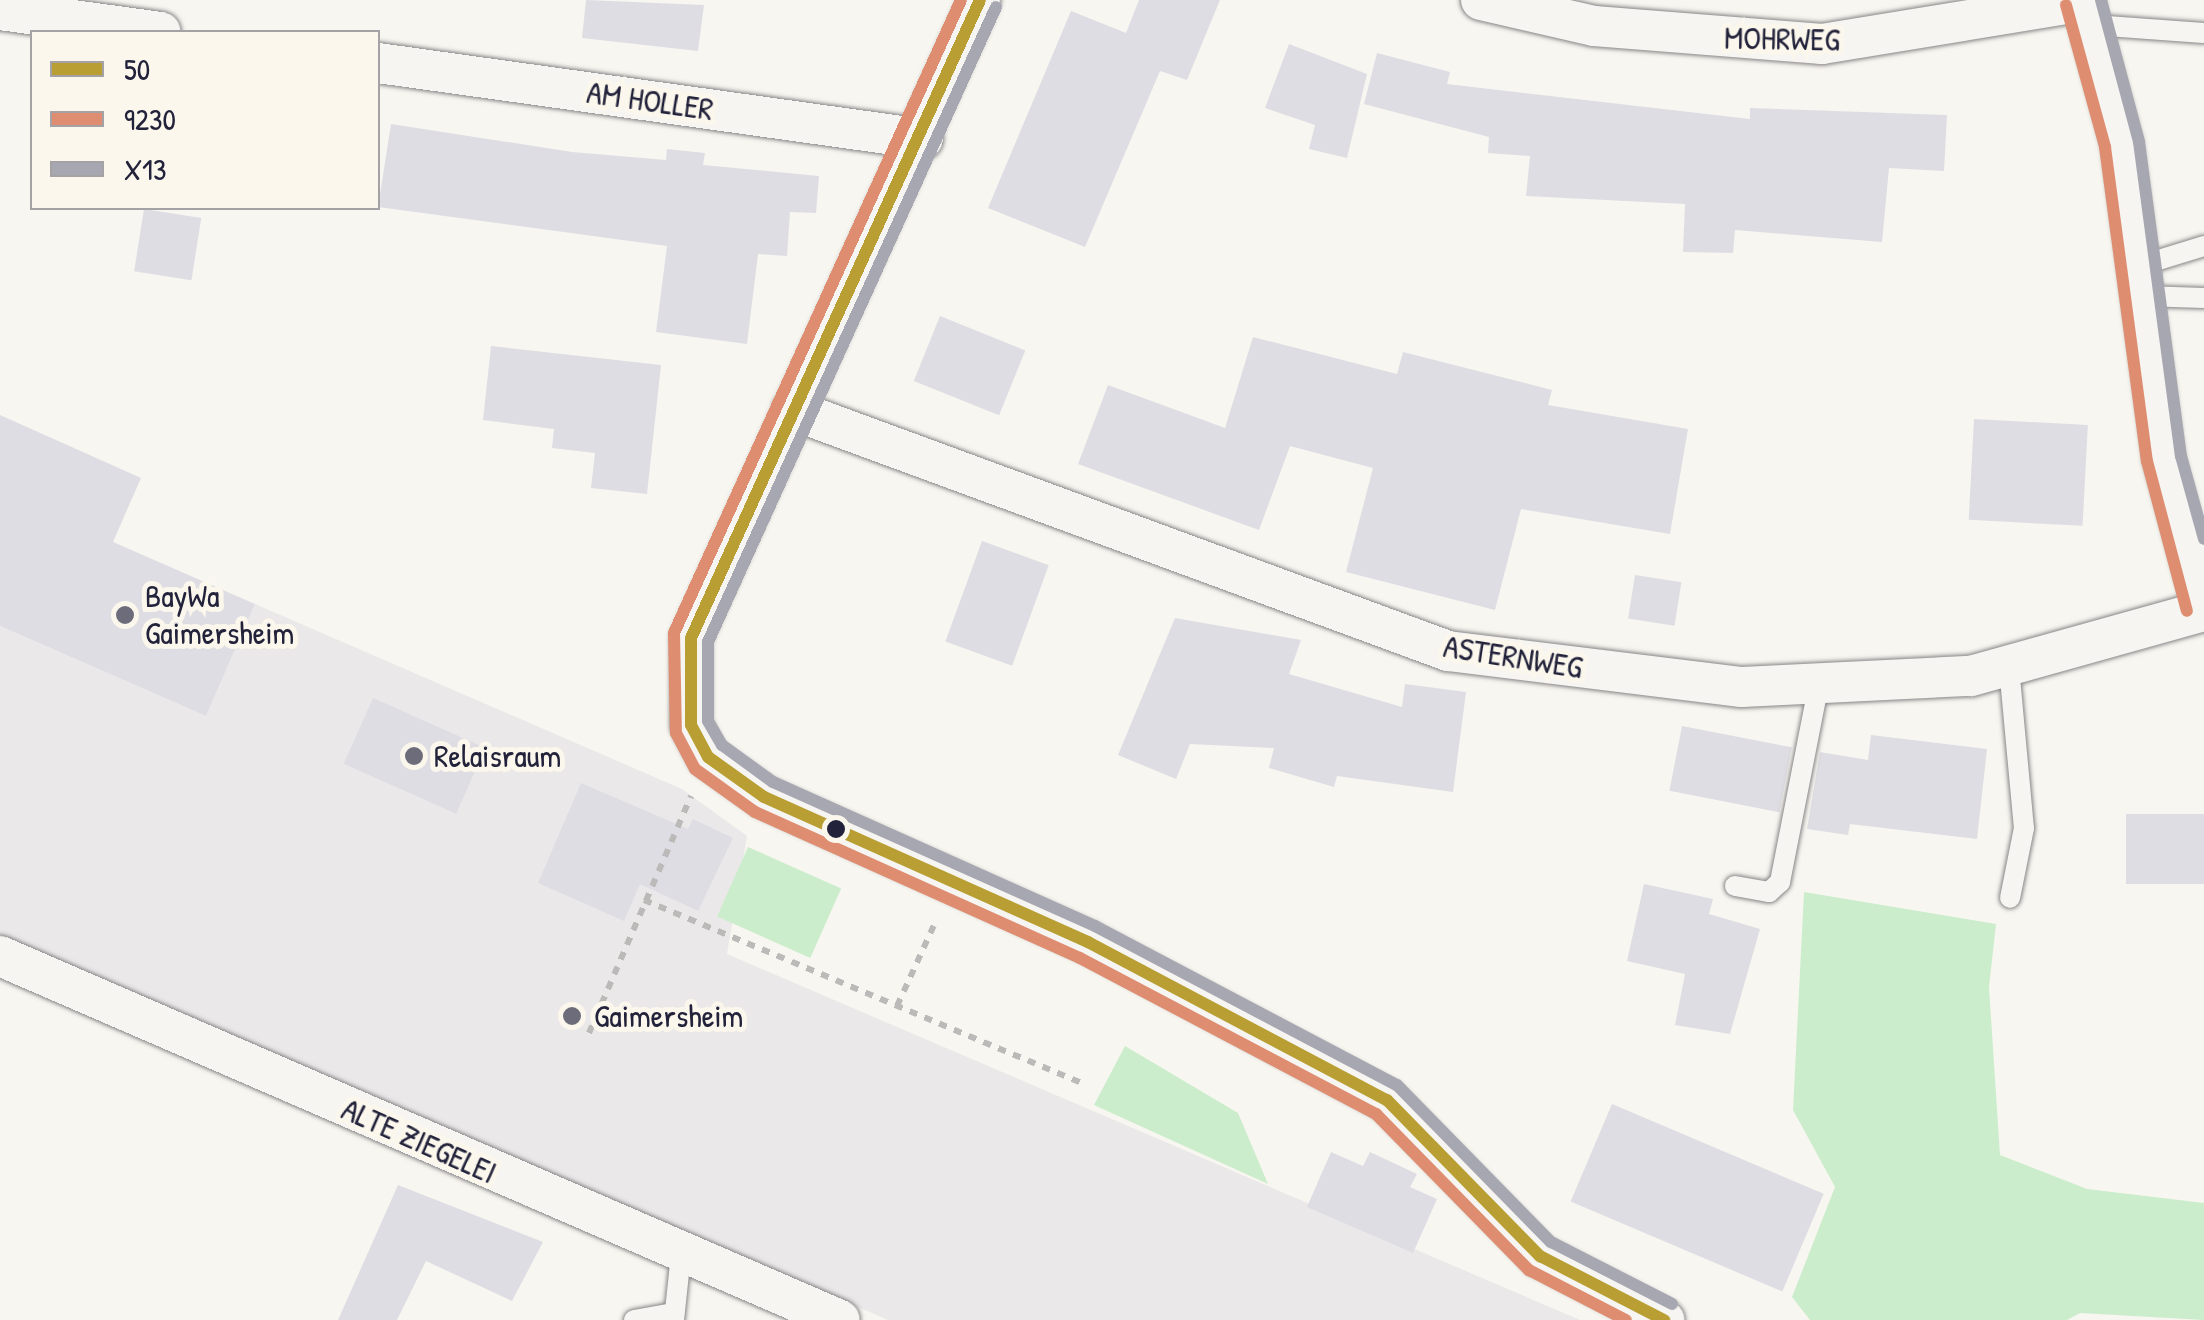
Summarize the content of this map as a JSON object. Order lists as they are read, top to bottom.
{
  "streets": {
    "street": [
      "MOHRWEG",
      "AM HOLLER",
      "ASTERNWEG",
      "ALTE ZIEGELEI"
    ]
  },
  "places": ["BayWa Gaimersheim", "Relaisraum", "Gaimersheim"],
  "lines": ["transit line 50", "transit line 9230", "transit line X13"],
  "legend": ["50", "9230", "X13"]
}
